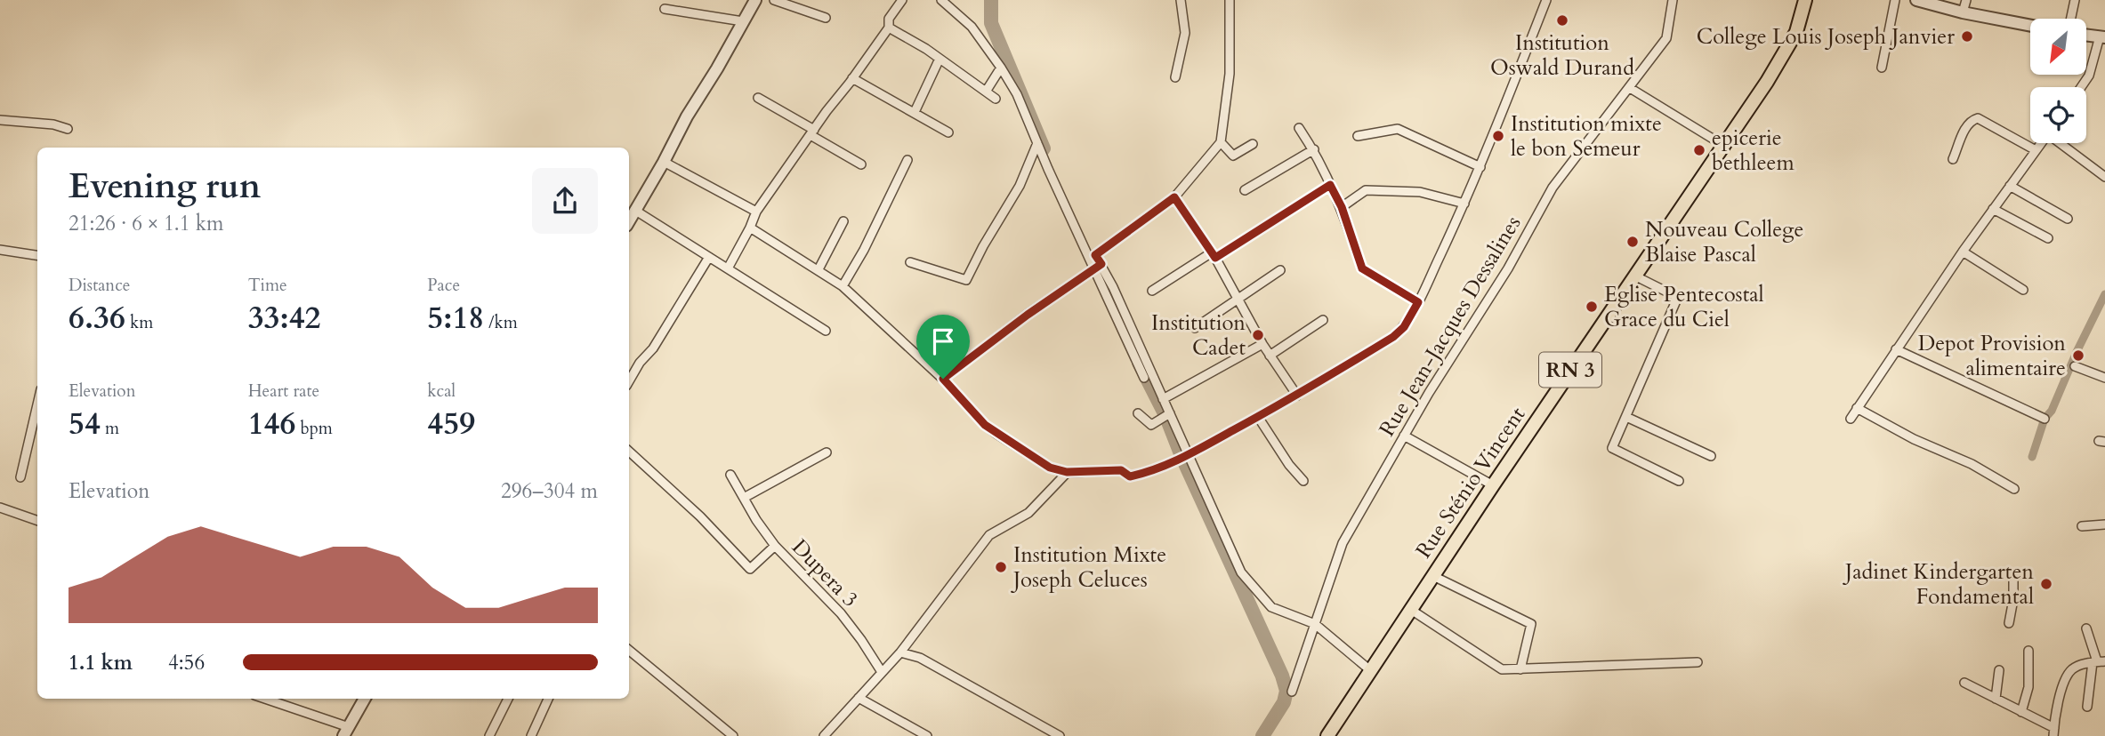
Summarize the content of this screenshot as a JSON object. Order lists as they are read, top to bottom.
{
  "streets": {
    "main road": ["RN 3", "Rue Sténio Vincent"],
    "street": ["Rue Jean-Jacques Dessalines", "Dupera 3"]
  },
  "places": [
    "Institution Oswald Durand",
    "College Louis Joseph Janvier",
    "Institution mixte le bon Semeur",
    "epicerie bethleem",
    "Nouveau College Blaise Pascal",
    "Eglise Pentecostal Grace du Ciel",
    "Institution Cadet",
    "Depot Provision alimentaire",
    "Institution Mixte Joseph Celuces",
    "Jadinet Kindergarten Fondamental"
  ],
  "north": "bottom left",
  "page": {
    "heading": ["Evening run", "21:26 · 6 × 1.1 km"],
    "stats": [
      ["Distance", "6.36 km"],
      ["Time", "33:42"],
      ["Pace", "5:18 /km"],
      ["Elevation", "54 m"],
      ["Heart rate", "146 bpm"],
      ["kcal", "459"]
    ],
    "chart": ["Elevation", "296–304 m"],
    "list": [
      {
        "name": "1.1 km",
        "note": "4:56"
      }
    ]
  }
}
